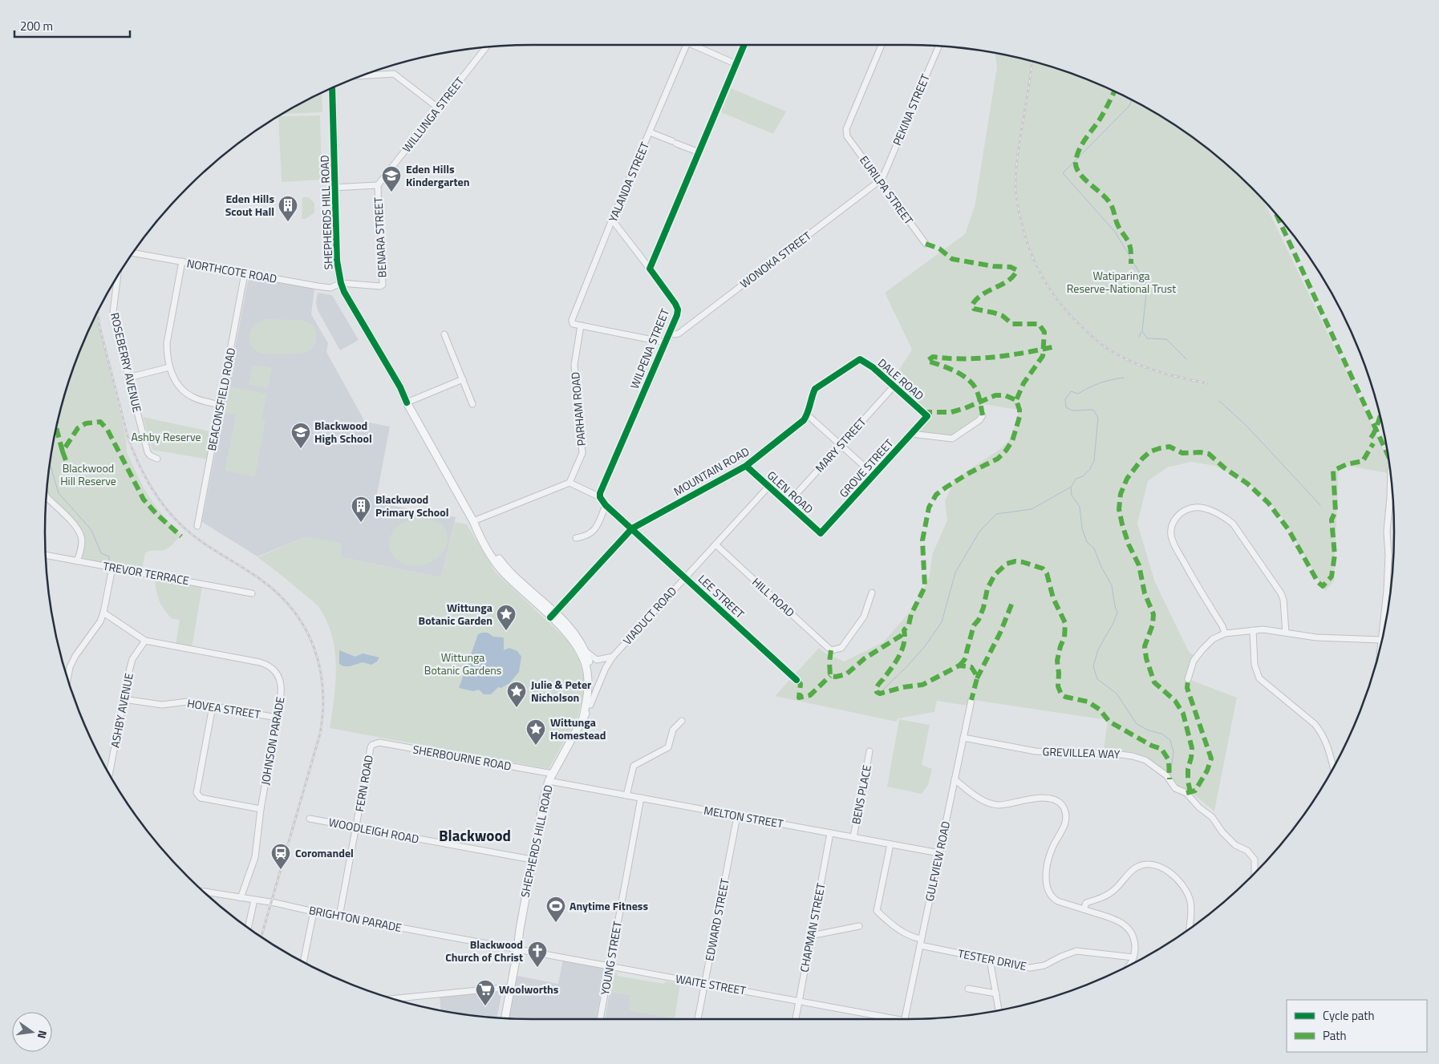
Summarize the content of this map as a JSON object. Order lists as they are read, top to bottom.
{
  "streets": {
    "main road": ["SHEPHERDS HILL ROAD"],
    "street": [
      "PEKINA STREET",
      "WILLUNGA STREET",
      "YALANDA STREET",
      "EURILPA STREET",
      "BENARA STREET",
      "WONOKA STREET",
      "NORTHCOTE ROAD",
      "WILPENA STREET",
      "ROSEBERRY AVENUE",
      "DALE ROAD",
      "BEACONSFIELD ROAD",
      "PARHAM ROAD",
      "MARY STREET",
      "GROVE STREET",
      "MOUNTAIN ROAD",
      "GLEN ROAD",
      "TREVOR TERRACE",
      "LEE STREET",
      "HILL ROAD",
      "VIADUCT ROAD",
      "HOVEA STREET",
      "ASHBY AVENUE",
      "JOHNSON PARADE",
      "GREVILLEA WAY",
      "SHERBOURNE ROAD",
      "FERN ROAD",
      "BENS PLACE",
      "MELTON STREET",
      "WOODLEIGH ROAD",
      "GULFVIEW ROAD",
      "BRIGHTON PARADE",
      "EDWARD STREET",
      "CHAPMAN STREET",
      "YOUNG STREET",
      "TESTER DRIVE",
      "WAITE STREET"
    ]
  },
  "crossings": [
    ["PEKINA STREET", "EURILPA STREET"],
    ["PEKINA STREET", "WONOKA STREET"],
    ["WILLUNGA STREET", "BENARA STREET"],
    ["YALANDA STREET", "WILPENA STREET"],
    ["YALANDA STREET", "PARHAM ROAD"],
    ["EURILPA STREET", "WONOKA STREET"],
    ["SHEPHERDS HILL ROAD", "NORTHCOTE ROAD"],
    ["SHEPHERDS HILL ROAD", "VIADUCT ROAD"],
    ["SHEPHERDS HILL ROAD", "SHERBOURNE ROAD"],
    ["SHEPHERDS HILL ROAD", "MELTON STREET"],
    ["SHEPHERDS HILL ROAD", "WOODLEIGH ROAD"],
    ["SHEPHERDS HILL ROAD", "BRIGHTON PARADE"],
    ["SHEPHERDS HILL ROAD", "WAITE STREET"],
    ["BENARA STREET", "NORTHCOTE ROAD"],
    ["WONOKA STREET", "WILPENA STREET"],
    ["NORTHCOTE ROAD", "BEACONSFIELD ROAD"],
    ["DALE ROAD", "MARY STREET"],
    ["DALE ROAD", "GROVE STREET"],
    ["DALE ROAD", "MOUNTAIN ROAD"],
    ["MARY STREET", "GLEN ROAD"],
    ["GROVE STREET", "GLEN ROAD"],
    ["MOUNTAIN ROAD", "GLEN ROAD"],
    ["MOUNTAIN ROAD", "LEE STREET"],
    ["GLEN ROAD", "VIADUCT ROAD"],
    ["LEE STREET", "VIADUCT ROAD"],
    ["HILL ROAD", "VIADUCT ROAD"],
    ["HOVEA STREET", "ASHBY AVENUE"],
    ["HOVEA STREET", "JOHNSON PARADE"],
    ["ASHBY AVENUE", "JOHNSON PARADE"],
    ["JOHNSON PARADE", "BRIGHTON PARADE"],
    ["GREVILLEA WAY", "GULFVIEW ROAD"],
    ["SHERBOURNE ROAD", "FERN ROAD"],
    ["FERN ROAD", "WOODLEIGH ROAD"],
    ["FERN ROAD", "BRIGHTON PARADE"],
    ["BENS PLACE", "MELTON STREET"],
    ["MELTON STREET", "GULFVIEW ROAD"],
    ["MELTON STREET", "EDWARD STREET"],
    ["MELTON STREET", "CHAPMAN STREET"],
    ["MELTON STREET", "YOUNG STREET"],
    ["MELTON STREET", "TESTER DRIVE"],
    ["GULFVIEW ROAD", "TESTER DRIVE"],
    ["BRIGHTON PARADE", "WAITE STREET"],
    ["EDWARD STREET", "WAITE STREET"],
    ["CHAPMAN STREET", "WAITE STREET"],
    ["YOUNG STREET", "WAITE STREET"]
  ],
  "districts": ["Blackwood"],
  "parks": [
    "Watiparinga Reserve-National Trust",
    "Ashby Reserve",
    "Blackwood Hill Reserve",
    "Wittunga Botanic Gardens"
  ],
  "places": {
    "school or university": ["Eden Hills Kindergarten", "Blackwood High School"],
    "building": ["Eden Hills Scout Hall", "Blackwood Primary School"],
    "place": ["Wittunga Botanic Garden", "Julie & Peter Nicholson", "Wittunga Homestead"],
    "station": ["Coromandel"],
    "sports": ["Anytime Fitness"],
    "church": ["Blackwood Church of Christ"],
    "supermarket": ["Woolworths"]
  },
  "legend": ["Cycle path", "Path"],
  "scale_bar": "200 m",
  "north": "right"
}
